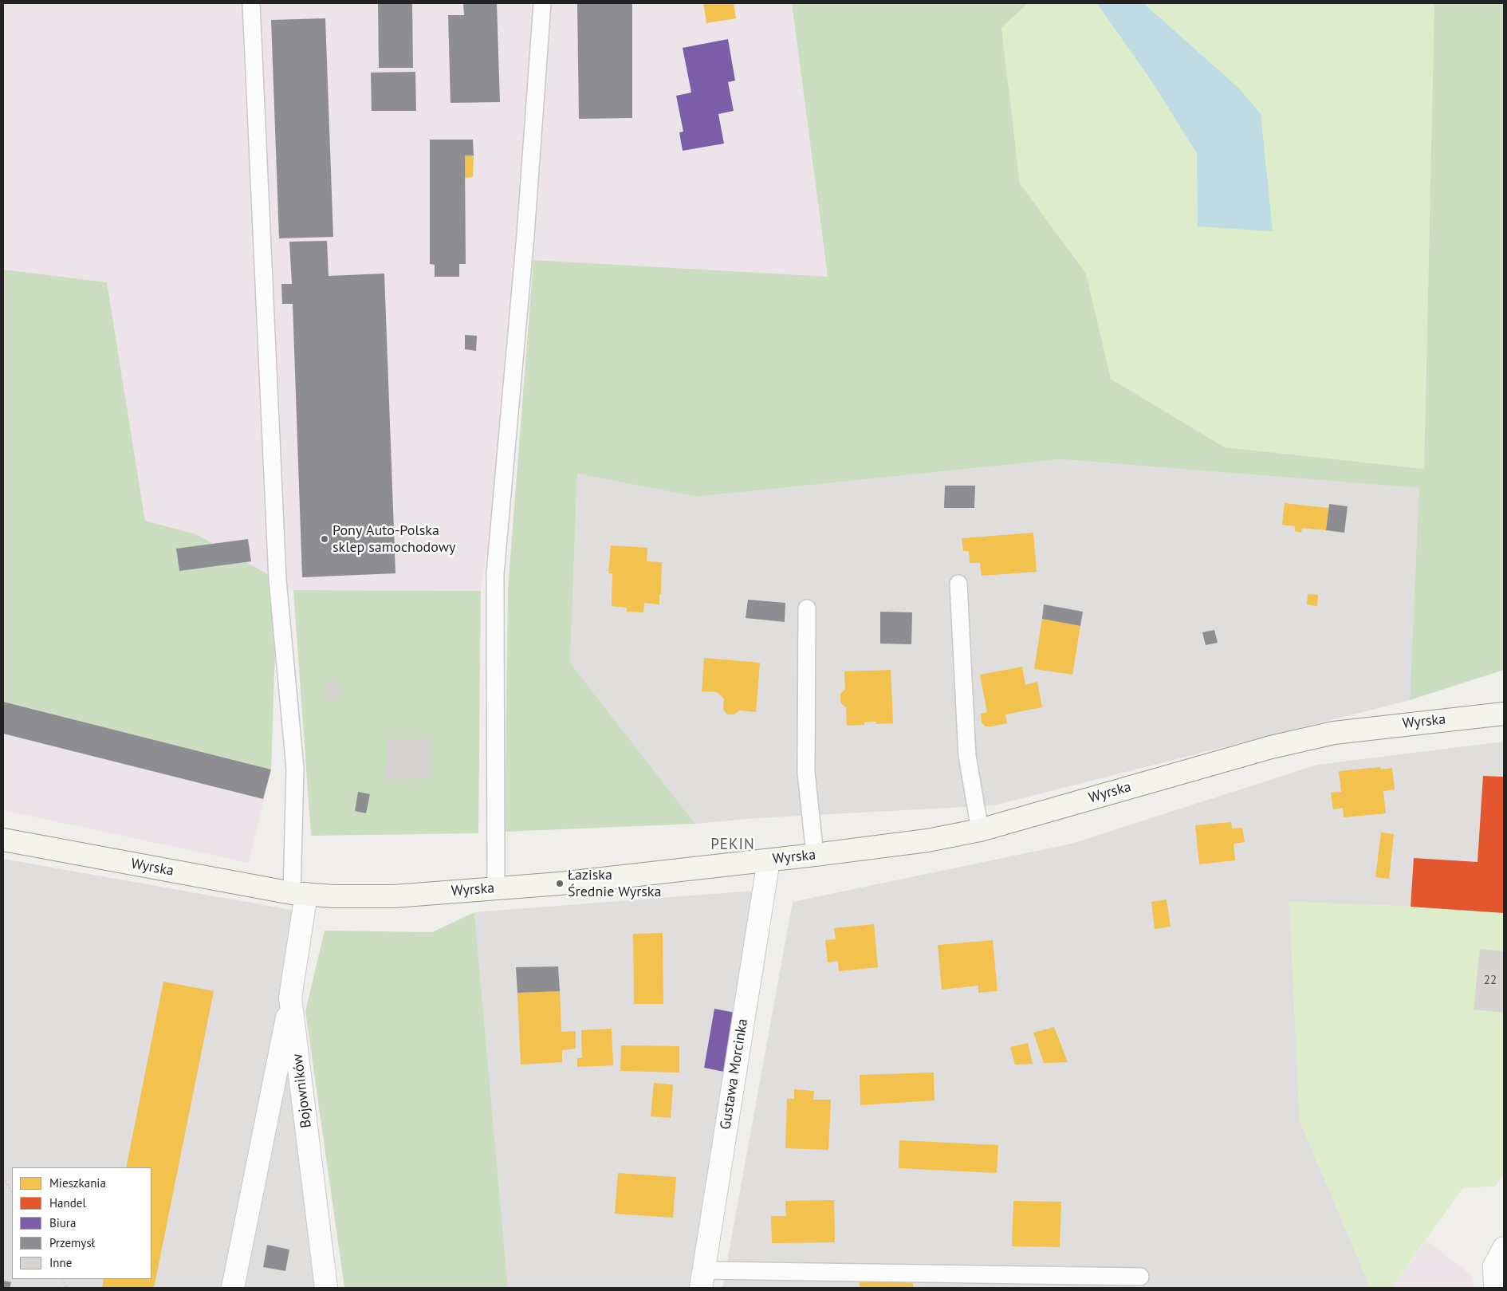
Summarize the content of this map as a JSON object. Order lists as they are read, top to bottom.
{
  "streets": {
    "street": ["Wyrska", "Gustawa Morcinka", "Bojowników"]
  },
  "crossings": [
    ["Wyrska", "Gustawa Morcinka"],
    ["Wyrska", "Bojowników"]
  ],
  "districts": ["PEKIN"],
  "places": ["Pony Auto-Polska sklep samochodowy", "Łaziska Średnie Wyrska"],
  "house_numbers": ["22"],
  "legend": [
    "Mieszkania",
    "Handel",
    "Biura",
    "Przemysł",
    "Inne"
  ]
}
